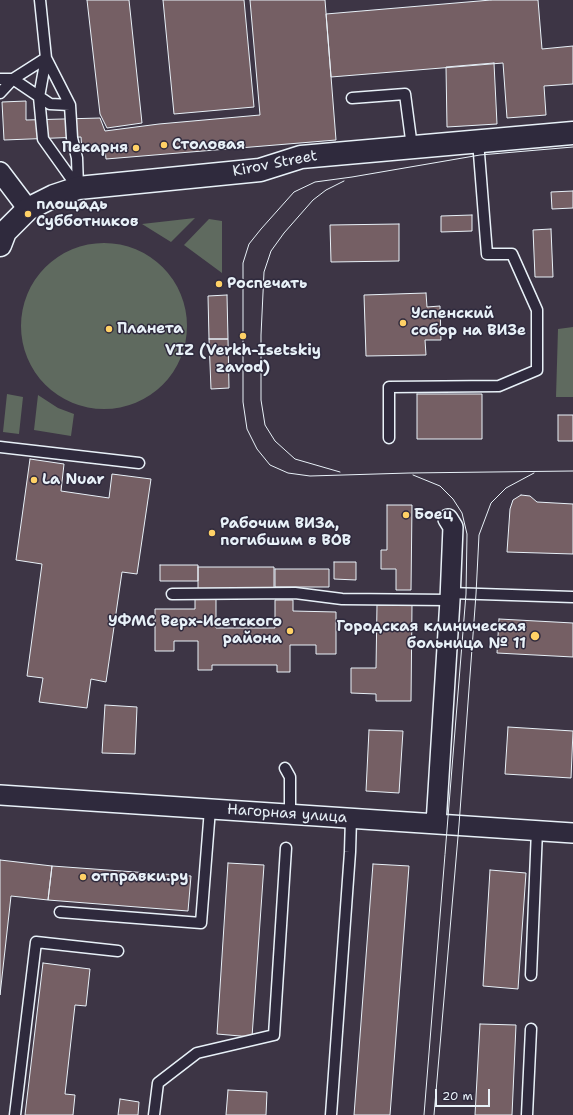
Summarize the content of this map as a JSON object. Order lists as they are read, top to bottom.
{
  "streets": {
    "street": ["Kirov Street", "Нагорная улица"]
  },
  "places": [
    "Столовая",
    "Пекарня",
    "площадь Субботников",
    "Роспечать",
    "Успенский собор на ВИЗе",
    "Планета",
    "VIZ (Verkh-Isetskiy zavod)",
    "La Nuar",
    "Боец",
    "Рабочим ВИЗа, погибшим в ВОВ",
    "УФМС Верх-Исетского района",
    "Городская клиническая больница № 11",
    "отправки.ру"
  ],
  "scale_bar": "20 m"
}
